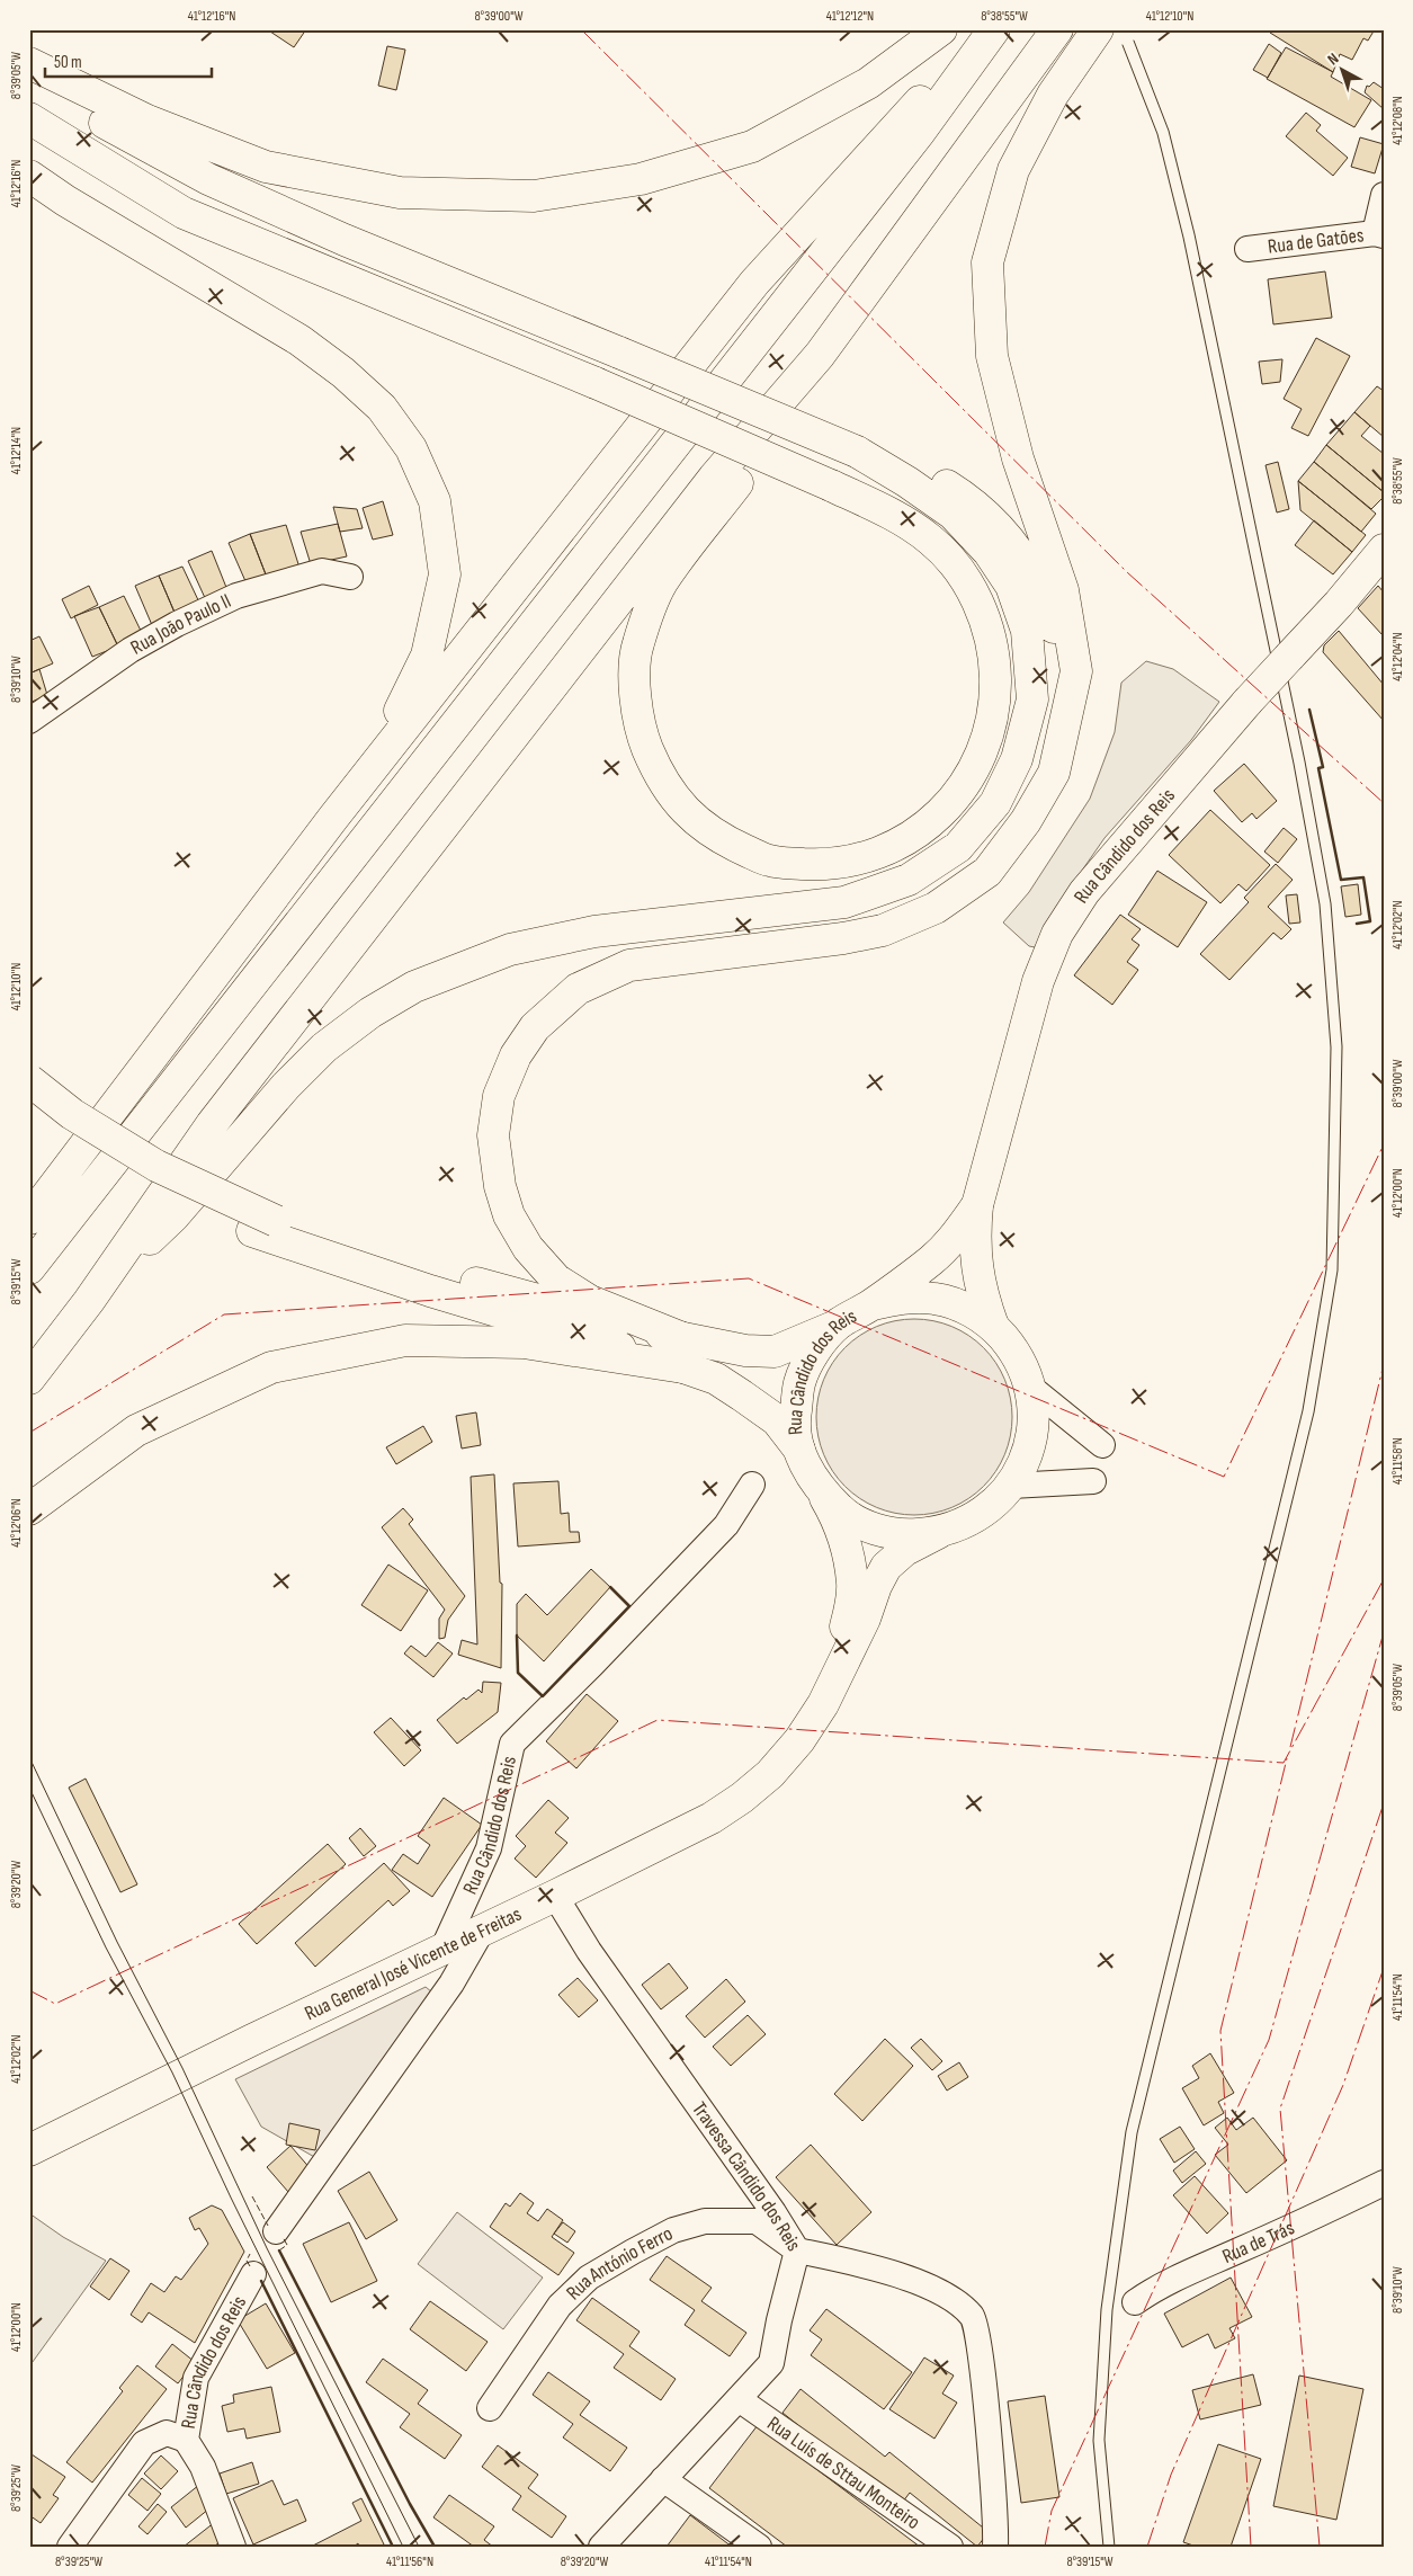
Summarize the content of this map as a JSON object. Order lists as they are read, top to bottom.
{
  "streets": {
    "main road": ["Rua Cândido dos Reis", "Rua General José Vicente de Freitas"],
    "street": [
      "Rua de Gatões",
      "Rua João Paulo II",
      "Travessa Cândido dos Reis",
      "Rua de Trás",
      "Rua António Ferro",
      "Rua Luís de Sttau Monteiro"
    ]
  },
  "crossings": [
    ["Rua Cândido dos Reis", "Rua General José Vicente de Freitas"],
    ["Rua General José Vicente de Freitas", "Travessa Cândido dos Reis"],
    ["Travessa Cândido dos Reis", "Rua António Ferro"]
  ],
  "scale_bar": "50 m",
  "north": "top left",
  "coordinates": [
    "41°12'16\"N",
    "8°39'00\"W",
    "41°12'12\"N",
    "8°38'55\"W",
    "41°12'10\"N",
    "8°39'05\"W",
    "41°12'08\"N",
    "41°12'14\"N",
    "41°12'04\"N",
    "8°39'10\"W",
    "41°12'02\"N",
    "41°12'00\"N",
    "8°39'15\"W",
    "41°11'58\"N",
    "41°12'06\"N",
    "8°39'20\"W",
    "41°11'54\"N",
    "8°39'25\"W",
    "41°11'56\"N"
  ]
}
